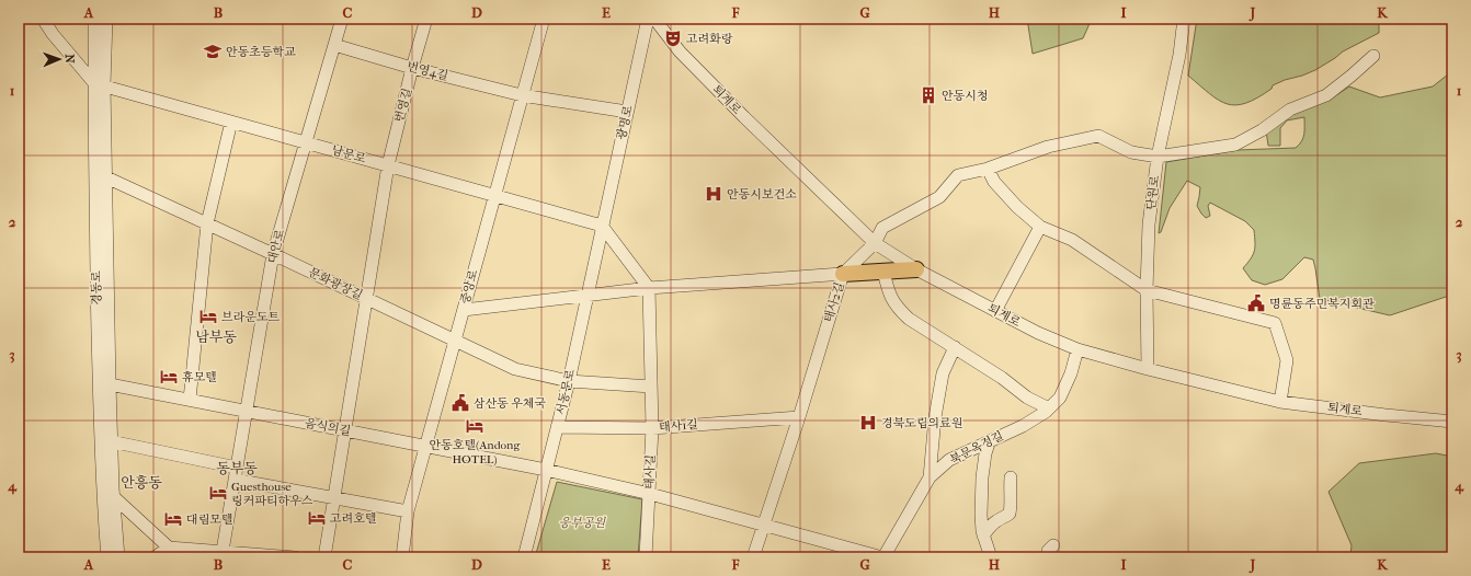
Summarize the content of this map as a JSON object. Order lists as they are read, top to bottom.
{
  "streets": {
    "street": [
      "번영4길",
      "퇴계로",
      "번영길",
      "광명로",
      "남문로",
      "단원로",
      "대안로",
      "문화광장길",
      "중앙로",
      "경동로",
      "태사2길",
      "서동문로",
      "태사1길",
      "음식의길",
      "북문옥정길",
      "태사길"
    ]
  },
  "crossings": [
    ["번영4길", "번영길"],
    ["번영4길", "대안로"],
    ["번영4길", "중앙로"],
    ["퇴계로", "단원로"],
    ["퇴계로", "북문옥정길"],
    ["번영길", "남문로"],
    ["번영길", "문화광장길"],
    ["번영길", "음식의길"],
    ["광명로", "남문로"],
    ["광명로", "서동문로"],
    ["남문로", "대안로"],
    ["남문로", "중앙로"],
    ["남문로", "경동로"],
    ["남문로", "서동문로"],
    ["대안로", "문화광장길"],
    ["대안로", "음식의길"],
    ["문화광장길", "중앙로"],
    ["문화광장길", "경동로"],
    ["문화광장길", "서동문로"],
    ["중앙로", "태사2길"],
    ["중앙로", "음식의길"],
    ["경동로", "음식의길"],
    ["태사2길", "서동문로"],
    ["태사2길", "태사1길"],
    ["태사2길", "음식의길"],
    ["태사2길", "태사길"],
    ["서동문로", "태사1길"],
    ["서동문로", "음식의길"],
    ["태사1길", "태사길"],
    ["음식의길", "태사길"]
  ],
  "districts": ["남부동", "동부동", "안흥동"],
  "parks": ["웅부공원"],
  "places": {
    "theatre": ["고려화랑"],
    "school or university": ["안동초등학교"],
    "building": ["안동시청"],
    "hospital": ["안동시보건소", "경북도립의료원"],
    "public building": ["명륜동주민복지회관", "삼산동 우체국"],
    "hotel": [
      "브라운도트",
      "휴모텔",
      "안동호텔(Andong HOTEL)",
      "Guesthouse 링커파티하우스",
      "고려호텔",
      "대림모텔"
    ]
  },
  "north": "right",
  "grid": {
    "columns": [
      "A",
      "B",
      "C",
      "D",
      "E",
      "F",
      "G",
      "H",
      "I",
      "J",
      "K"
    ],
    "rows": [
      "1",
      "2",
      "3",
      "4"
    ]
  }
}
